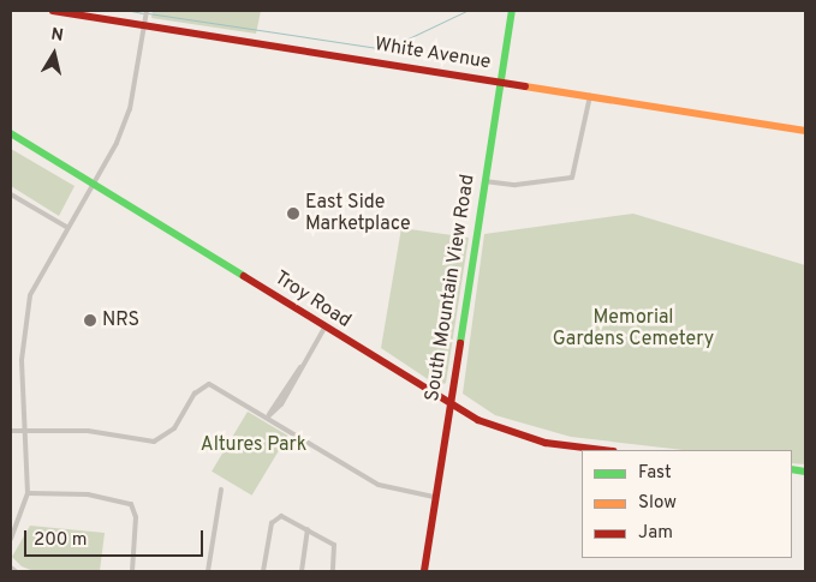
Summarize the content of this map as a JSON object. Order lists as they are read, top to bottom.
{
  "streets": {
    "street": ["White Avenue", "South Mountain View Road", "Troy Road"]
  },
  "crossings": [
    ["White Avenue", "South Mountain View Road"],
    ["South Mountain View Road", "Troy Road"]
  ],
  "parks": ["Memorial Gardens Cemetery", "Altures Park"],
  "places": ["East Side Marketplace", "NRS"],
  "legend": ["Fast", "Slow", "Jam"],
  "scale_bar": "200 m",
  "north": "top"
}
